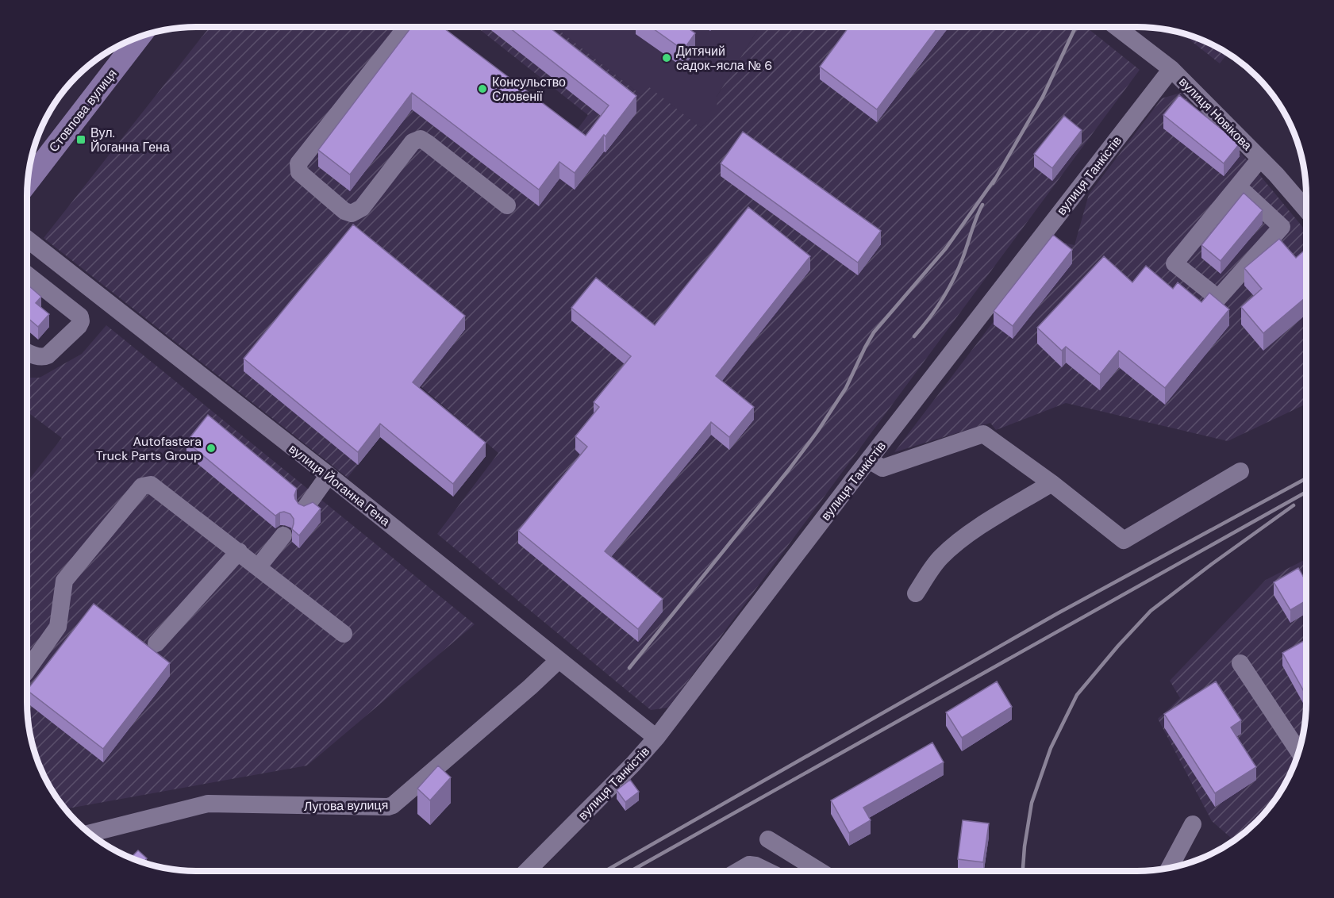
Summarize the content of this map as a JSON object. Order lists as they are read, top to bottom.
{
  "streets": {
    "main road": ["Стовпова вулиця"],
    "street": [
      "вулиця Новікова",
      "вулиця Танкістів",
      "вулиця Йоганна Гена",
      "Лугова вулиця"
    ]
  },
  "crossings": [
    ["вулиця Новікова", "вулиця Танкістів"],
    ["вулиця Танкістів", "вулиця Йоганна Гена"],
    ["вулиця Йоганна Гена", "Лугова вулиця"]
  ],
  "places": {
    "other": ["Дитячий садок-ясла № 6", "Консульство Словенії", "Autofastera Truck Parts Group"],
    "transit": ["Вул. Йоганна Гена"]
  }
}
